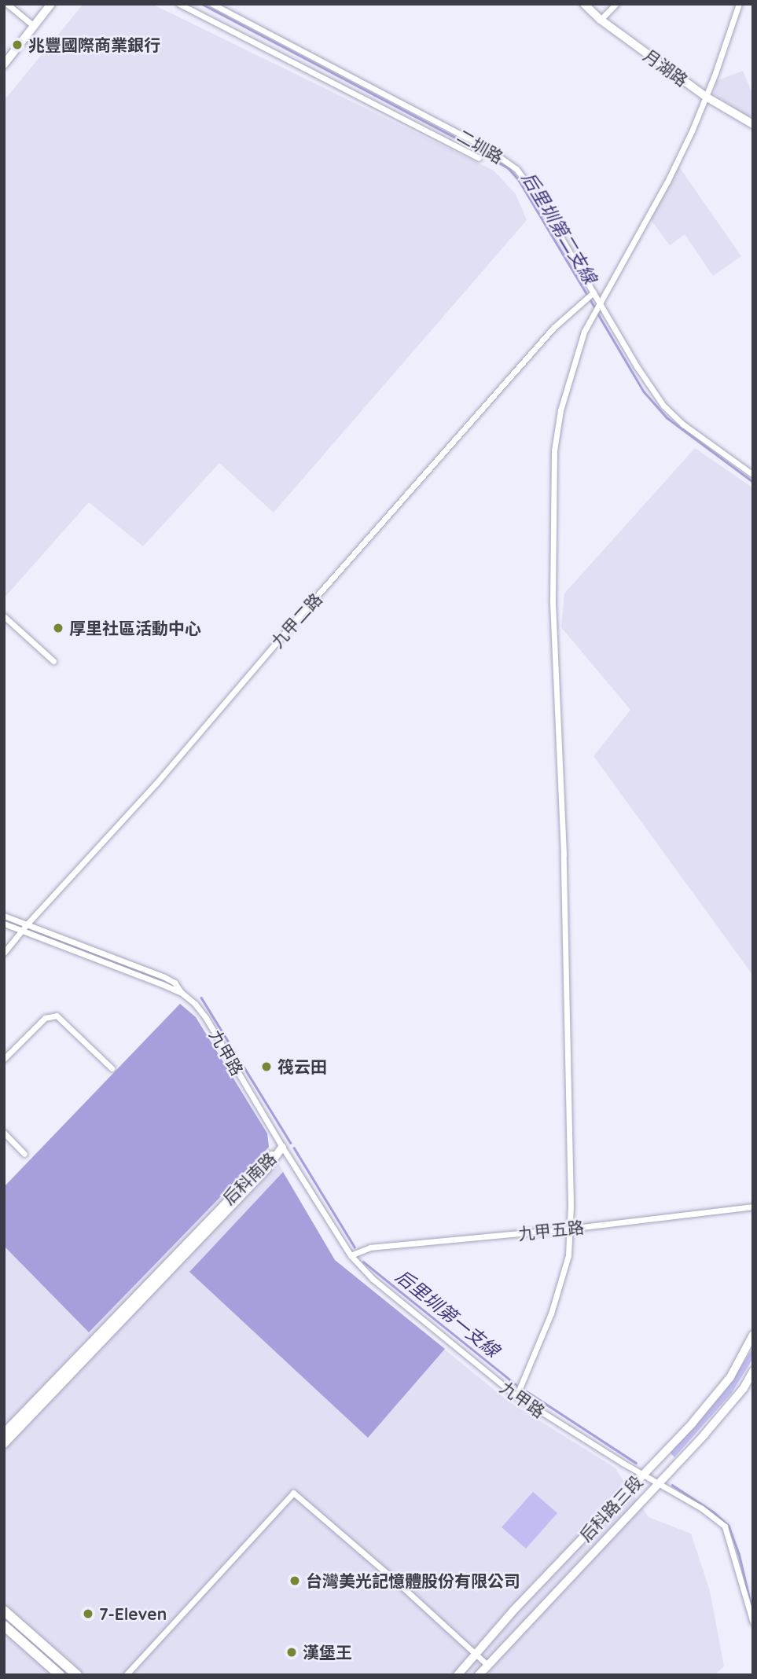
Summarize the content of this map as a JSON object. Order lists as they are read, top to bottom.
{
  "streets": {
    "street": [
      "月湖路",
      "二圳路",
      "九甲二路",
      "九甲路",
      "后科南路",
      "九甲五路",
      "后科路三段"
    ]
  },
  "crossings": [
    ["二圳路", "九甲二路"],
    ["九甲二路", "九甲路"],
    ["九甲路", "后科南路"],
    ["九甲路", "九甲五路"],
    ["九甲路", "后科路三段"]
  ],
  "water": ["后里圳第二支線", "后里圳第一支線"],
  "places": [
    "兆豐國際商業銀行",
    "厚里社區活動中心",
    "筏云田",
    "台灣美光記憶體股份有限公司",
    "7-Eleven",
    "漢堡王"
  ]
}
